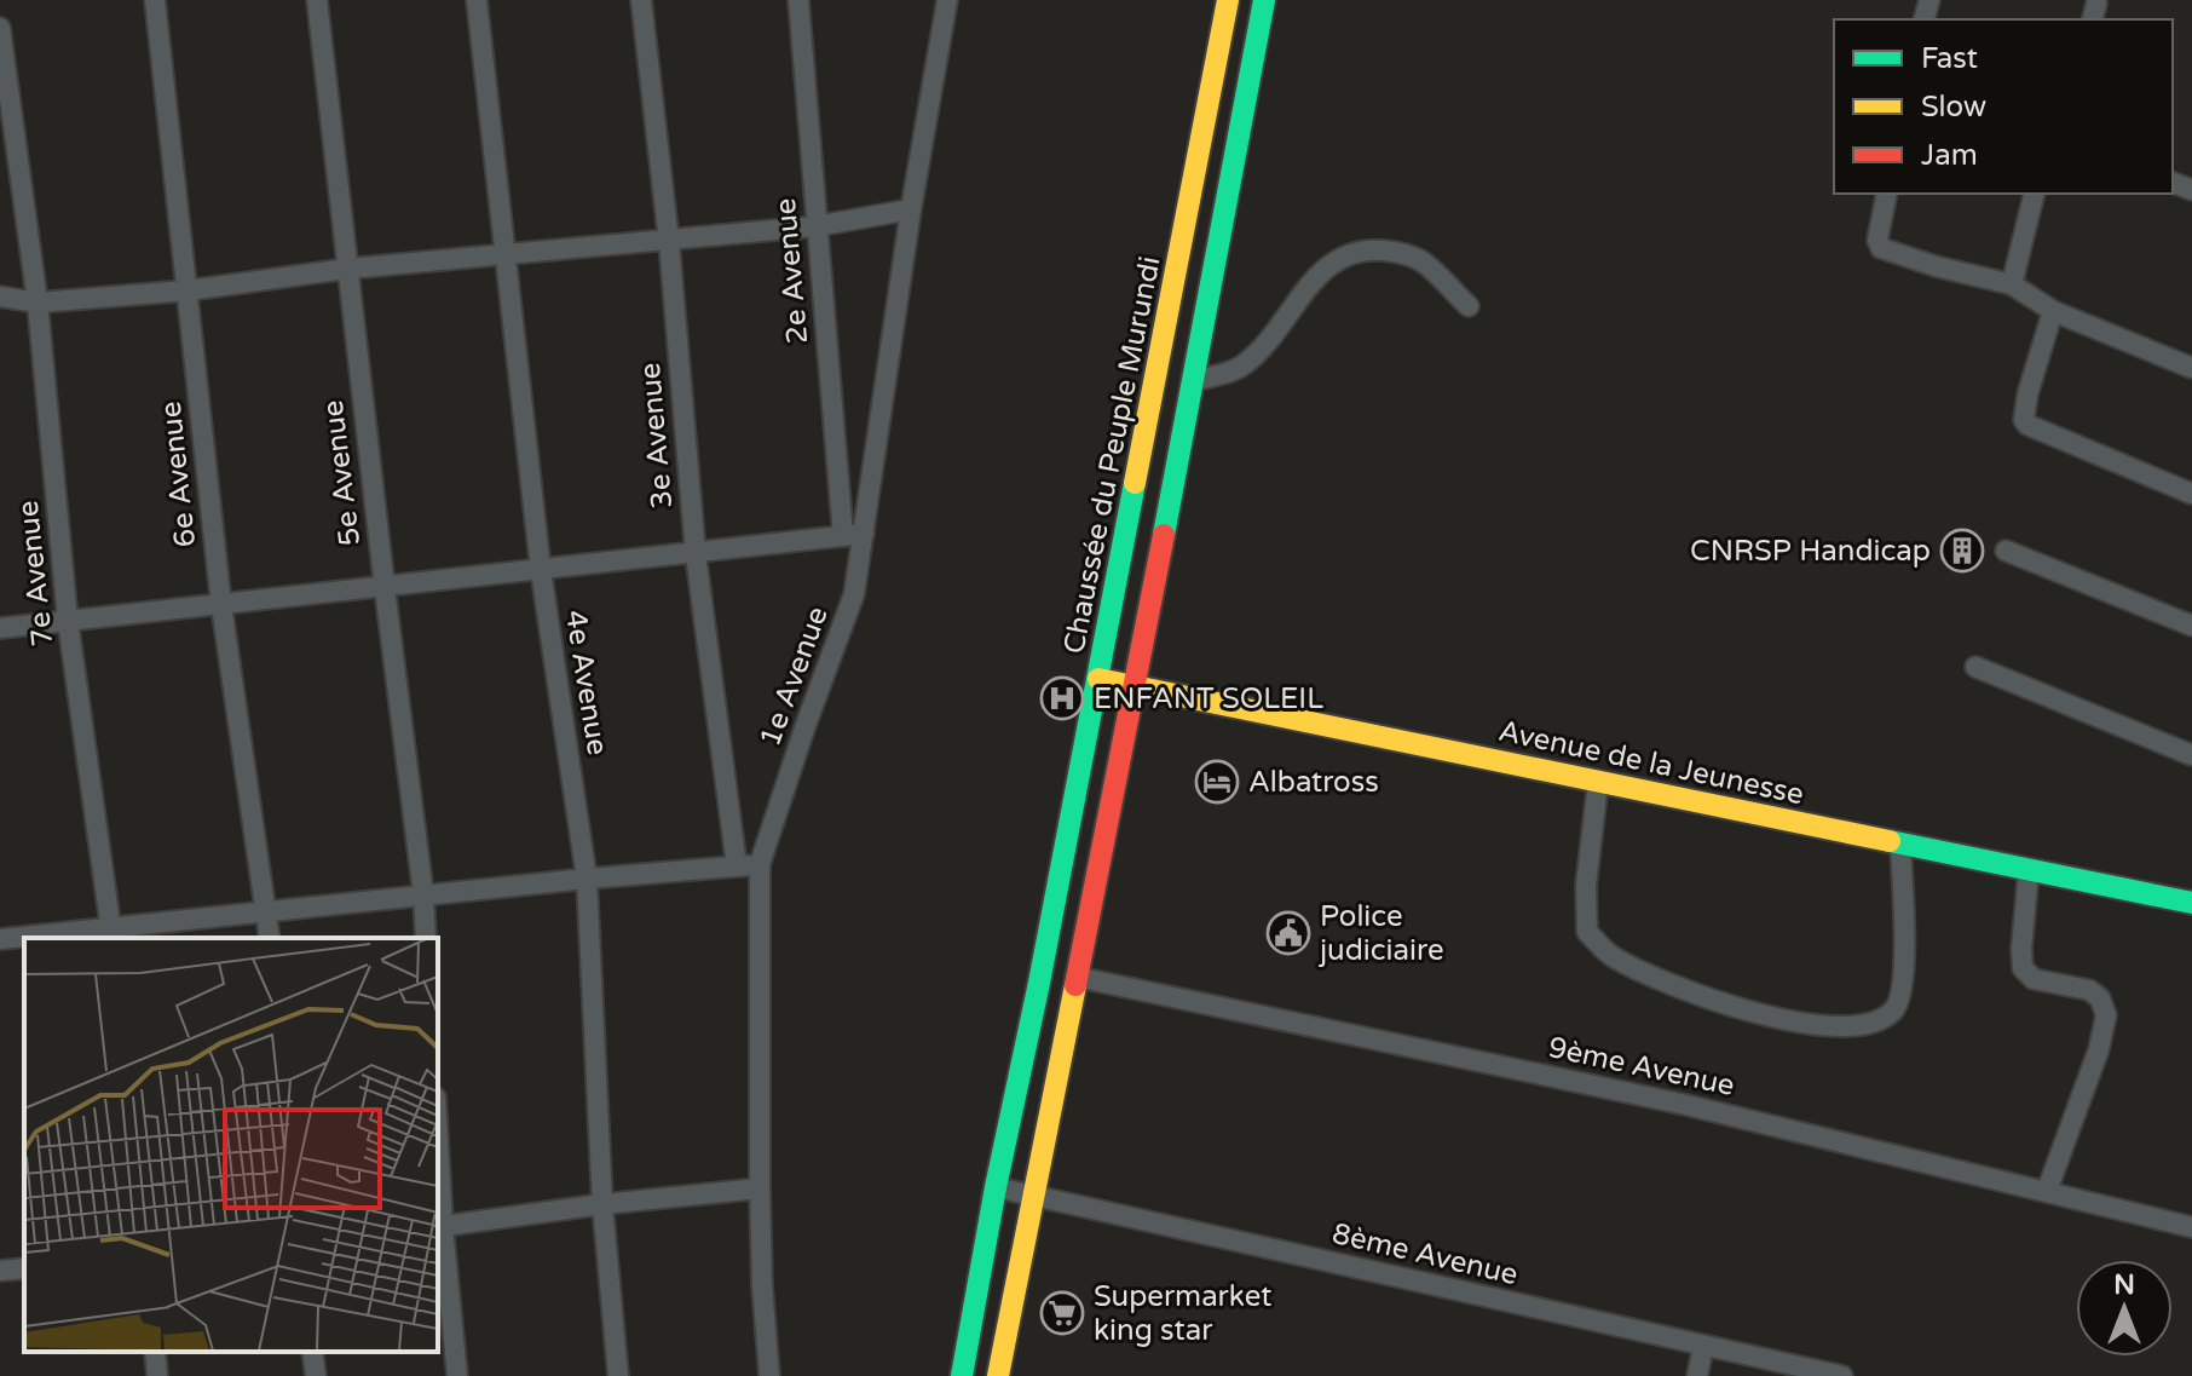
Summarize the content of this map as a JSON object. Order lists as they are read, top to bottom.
{
  "streets": {
    "main road": ["Chaussée du Peuple Murundi", "Avenue de la Jeunesse"],
    "street": [
      "2e Avenue",
      "3e Avenue",
      "5e Avenue",
      "6e Avenue",
      "7e Avenue",
      "1e Avenue",
      "4e Avenue",
      "9ème Avenue",
      "8ème Avenue"
    ]
  },
  "crossings": [
    ["Chaussée du Peuple Murundi", "Avenue de la Jeunesse"],
    ["Chaussée du Peuple Murundi", "8ème Avenue"]
  ],
  "places": {
    "building": ["CNRSP Handicap"],
    "hospital": ["ENFANT SOLEIL"],
    "hotel": ["Albatross"],
    "public building": ["Police judiciaire"],
    "supermarket": ["Supermarket king star"]
  },
  "legend": ["Fast", "Slow", "Jam"],
  "north": "top"
}
